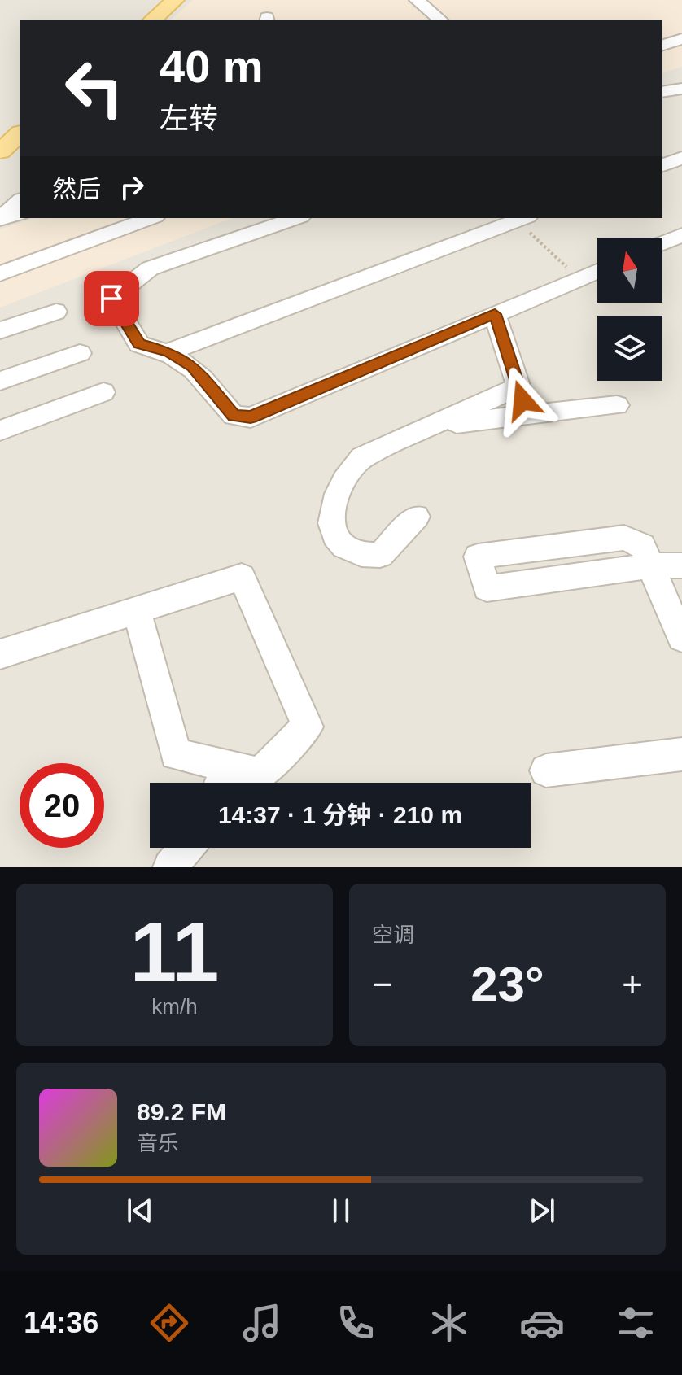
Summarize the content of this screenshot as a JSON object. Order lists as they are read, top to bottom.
{
  "north": "top",
  "page": {
    "turn": ["40 m", "左转"],
    "then": "然后",
    "limit": "20",
    "trip": "14:37 · 1 分钟 · 210 m",
    "tile": [
      ["11", "km/h"],
      "空调"
    ],
    "heat": ["−", "23°", "+"],
    "song": ["89.2 FM", "音乐"],
    "tabs": "14:36"
  }
}
